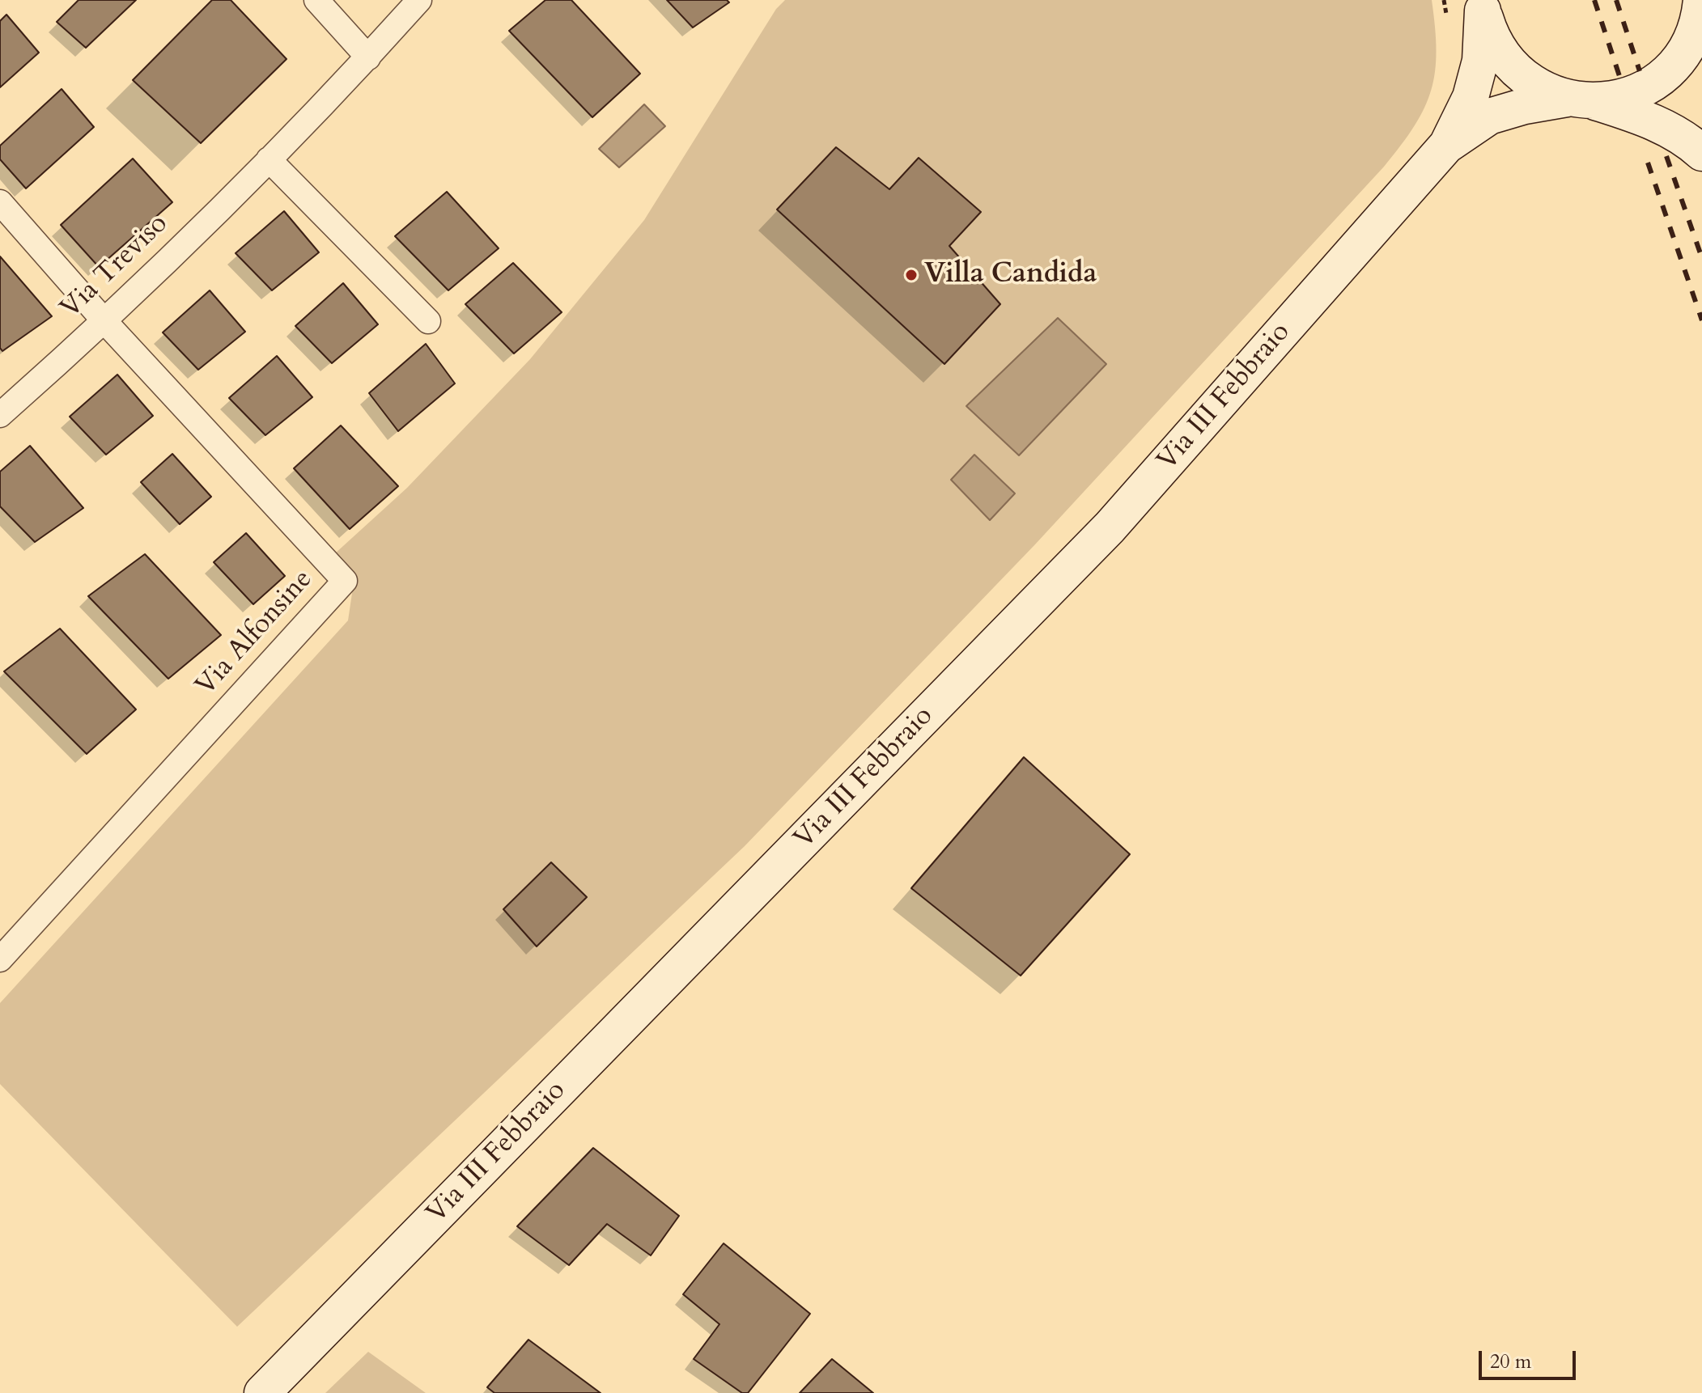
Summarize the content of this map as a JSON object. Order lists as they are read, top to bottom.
{
  "streets": {
    "main road": ["Via III Febbraio"],
    "street": ["Via Treviso", "Via Alfonsine"]
  },
  "crossings": [
    ["Via Treviso", "Via Alfonsine"]
  ],
  "places": ["Villa Candida"],
  "scale_bar": "20 m"
}
